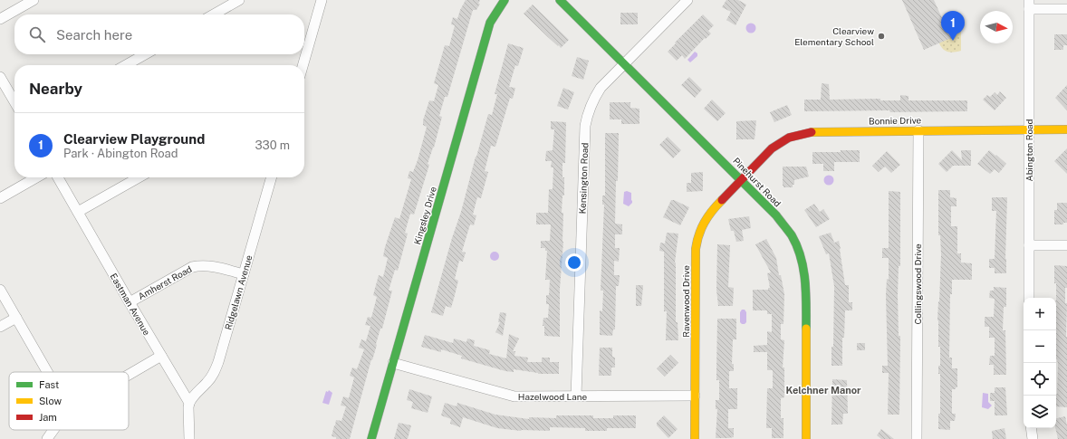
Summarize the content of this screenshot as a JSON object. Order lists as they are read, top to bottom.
{
  "streets": {
    "street": [
      "Bonnie Drive",
      "Abington Road",
      "Kensington Road",
      "Pinehurst Road",
      "Kingsley Drive",
      "Amherst Road",
      "Collingswood Drive",
      "Ridgelawn Avenue",
      "Ravenwood Drive",
      "Eastman Avenue",
      "Hazelwood Lane"
    ]
  },
  "crossings": [
    ["Bonnie Drive", "Abington Road"],
    ["Bonnie Drive", "Pinehurst Road"],
    ["Bonnie Drive", "Collingswood Drive"],
    ["Bonnie Drive", "Ravenwood Drive"],
    ["Kensington Road", "Pinehurst Road"],
    ["Kensington Road", "Hazelwood Lane"],
    ["Pinehurst Road", "Ravenwood Drive"],
    ["Kingsley Drive", "Hazelwood Lane"],
    ["Amherst Road", "Ridgelawn Avenue"],
    ["Amherst Road", "Eastman Avenue"],
    ["Ridgelawn Avenue", "Eastman Avenue"],
    ["Ravenwood Drive", "Hazelwood Lane"]
  ],
  "districts": ["Kelchner Manor"],
  "places": ["Clearview Elementary School"],
  "legend": ["Fast", "Slow", "Jam"],
  "north": "right",
  "page": {
    "pins": "1",
    "search": "Search here",
    "heading": "Nearby",
    "list": [
      {
        "mark": "1",
        "name": "Clearview Playground",
        "note": "Park · Abington Road",
        "value": "330 m"
      }
    ],
    "map_buttons": ["+", "−"]
  }
}
